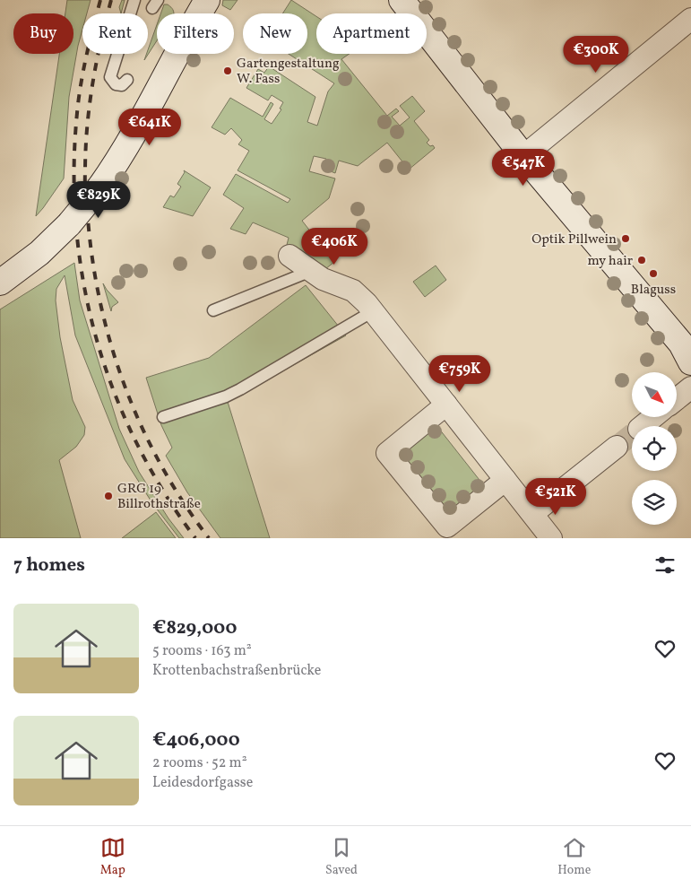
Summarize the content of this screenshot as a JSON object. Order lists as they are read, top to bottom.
{
  "places": [
    "Gartengestaltung W. Fass",
    "Optik Pillwein",
    "my hair",
    "Blaguss",
    "GRG 19 Billrothstraße"
  ],
  "north": "bottom right",
  "page": {
    "chip": [
      "Buy",
      "Rent",
      "Filters",
      "New",
      "Apartment"
    ],
    "price": [
      "€300K",
      "€641K",
      "€547K",
      "€829K",
      "€406K",
      "€759K",
      "€521K"
    ],
    "heading": "7 homes",
    "list": [
      {
        "name": "€829,000",
        "note": "5 rooms · 163 m² · Krottenbachstraßenbrücke"
      },
      {
        "name": "€406,000",
        "note": "2 rooms · 52 m² · Leidesdorfgasse"
      }
    ],
    "tabs": ["Map", "Saved", "Home"]
  }
}
